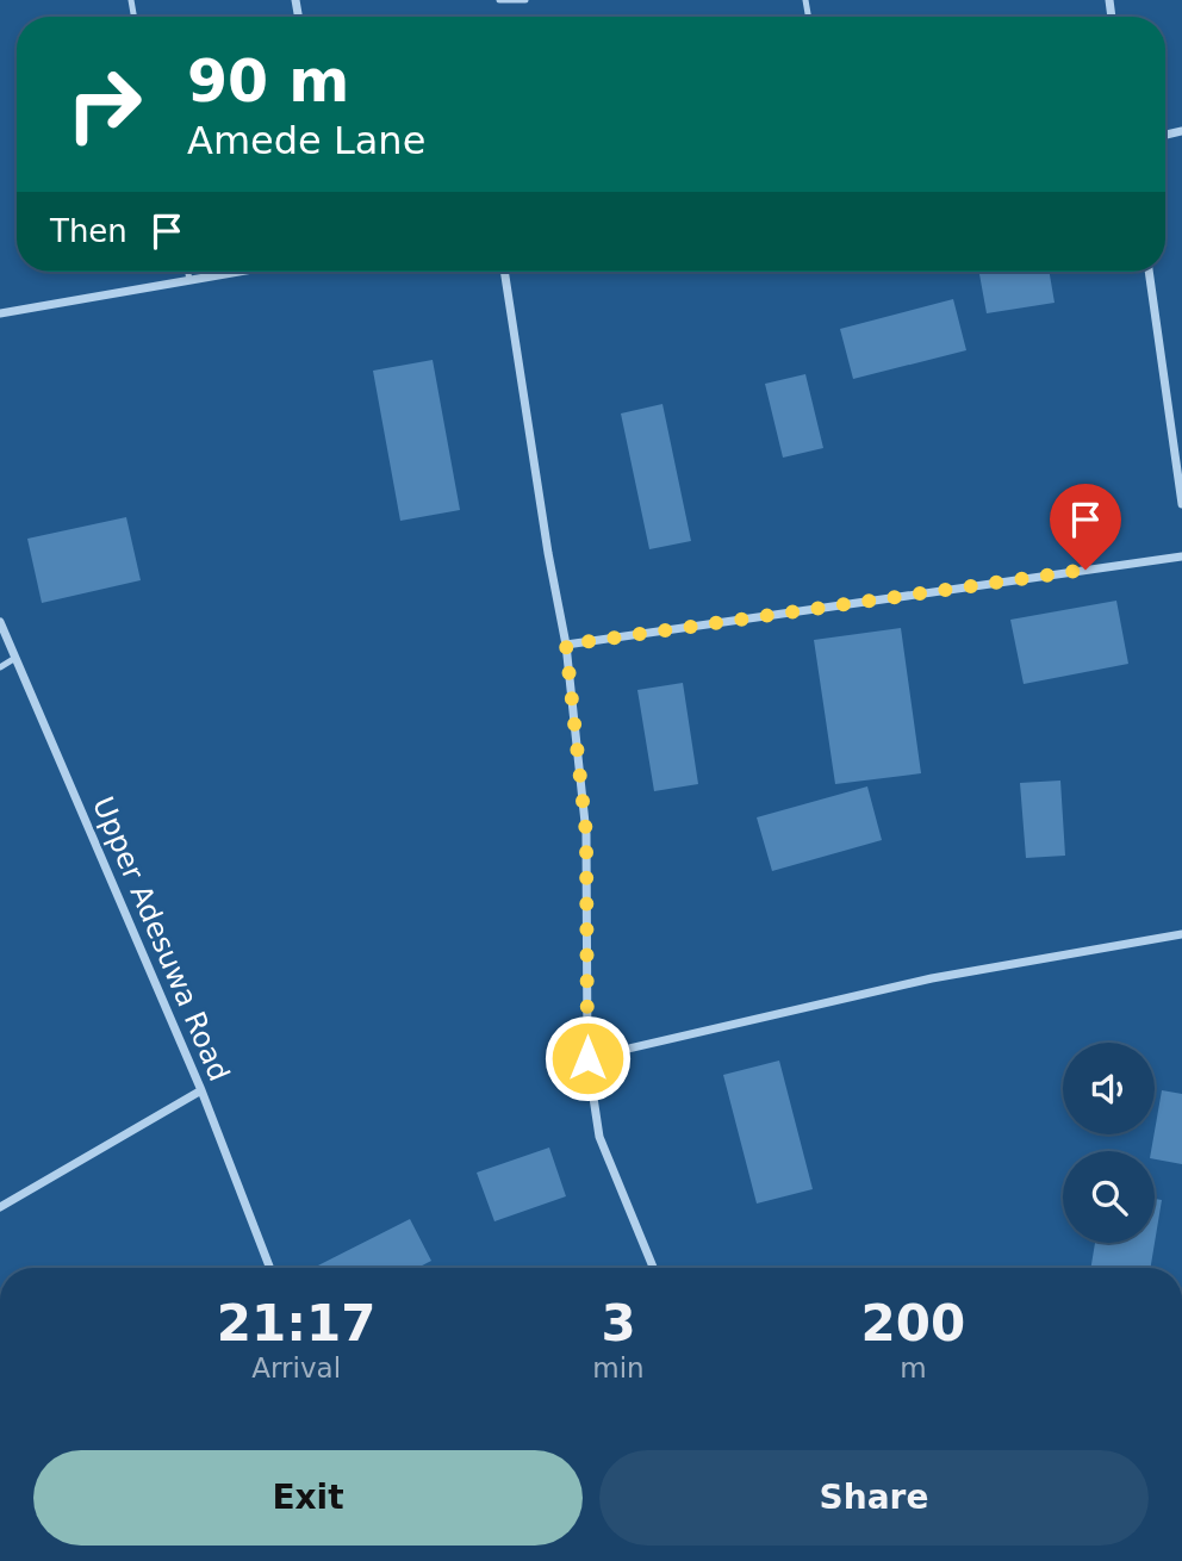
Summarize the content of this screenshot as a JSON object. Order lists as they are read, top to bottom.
{
  "streets": {
    "street": ["Upper Adesuwa Road"]
  },
  "page": {
    "turn": ["90 m", "Amede Lane"],
    "then": "Then",
    "eta": [
      "21:17",
      "Arrival",
      "3",
      "min",
      "200",
      "m"
    ],
    "buttons": ["Exit", "Share"]
  }
}
